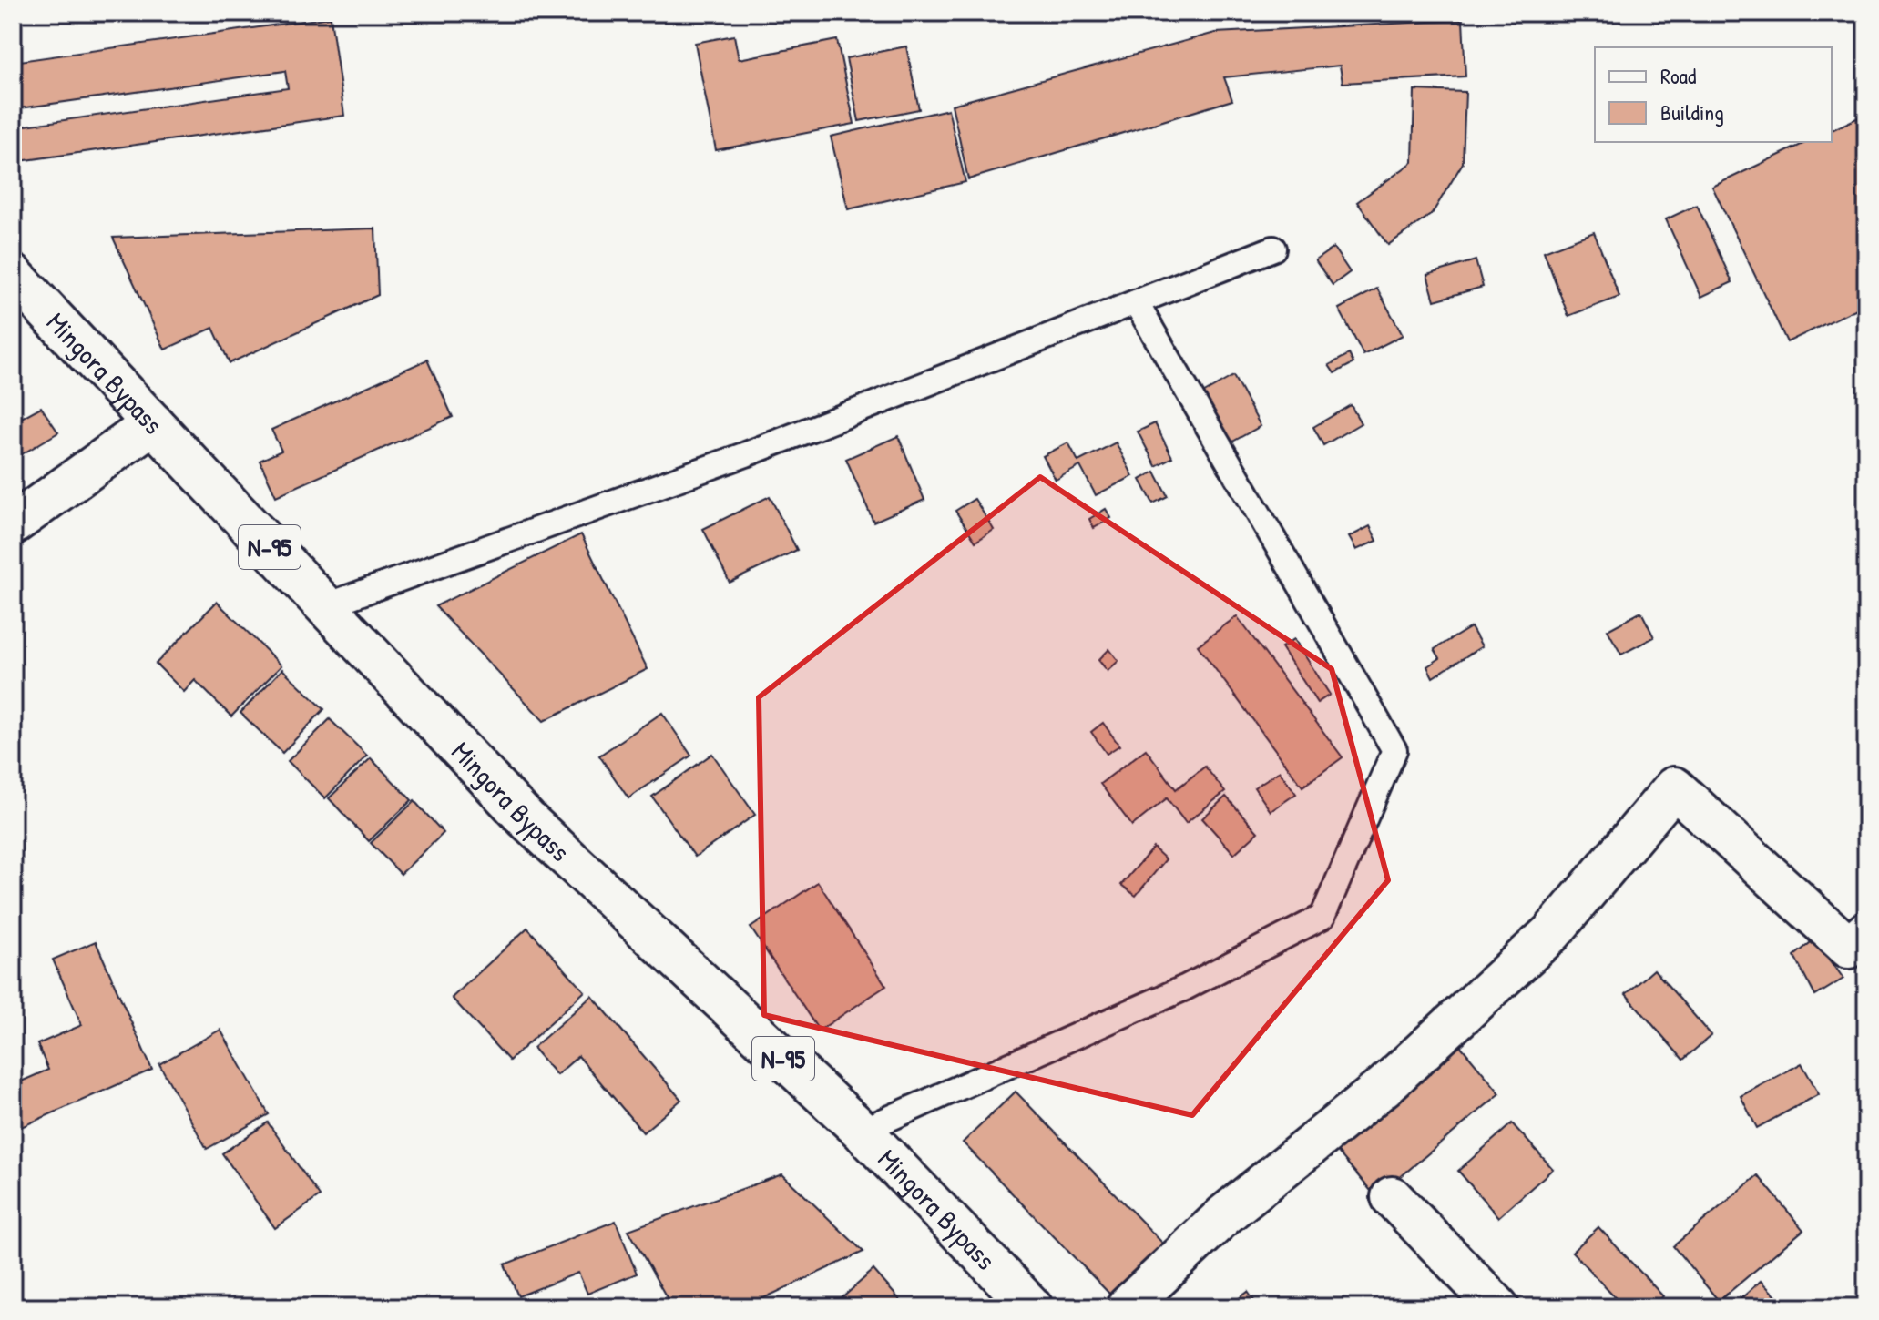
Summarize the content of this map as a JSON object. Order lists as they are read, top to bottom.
{
  "streets": {
    "main road": ["Mingora Bypass", "N-95"]
  },
  "legend": ["Road", "Building"]
}
